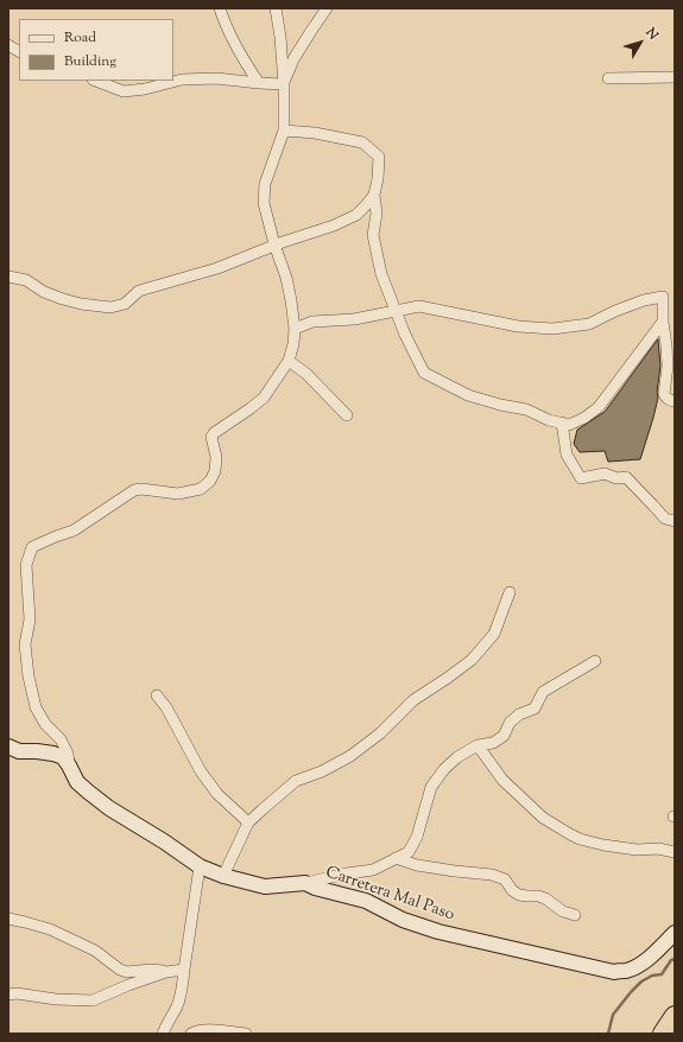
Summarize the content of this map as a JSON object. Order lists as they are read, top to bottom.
{
  "streets": {
    "street": ["Carretera Mal Paso"]
  },
  "legend": ["Road", "Building"],
  "north": "top right"
}
